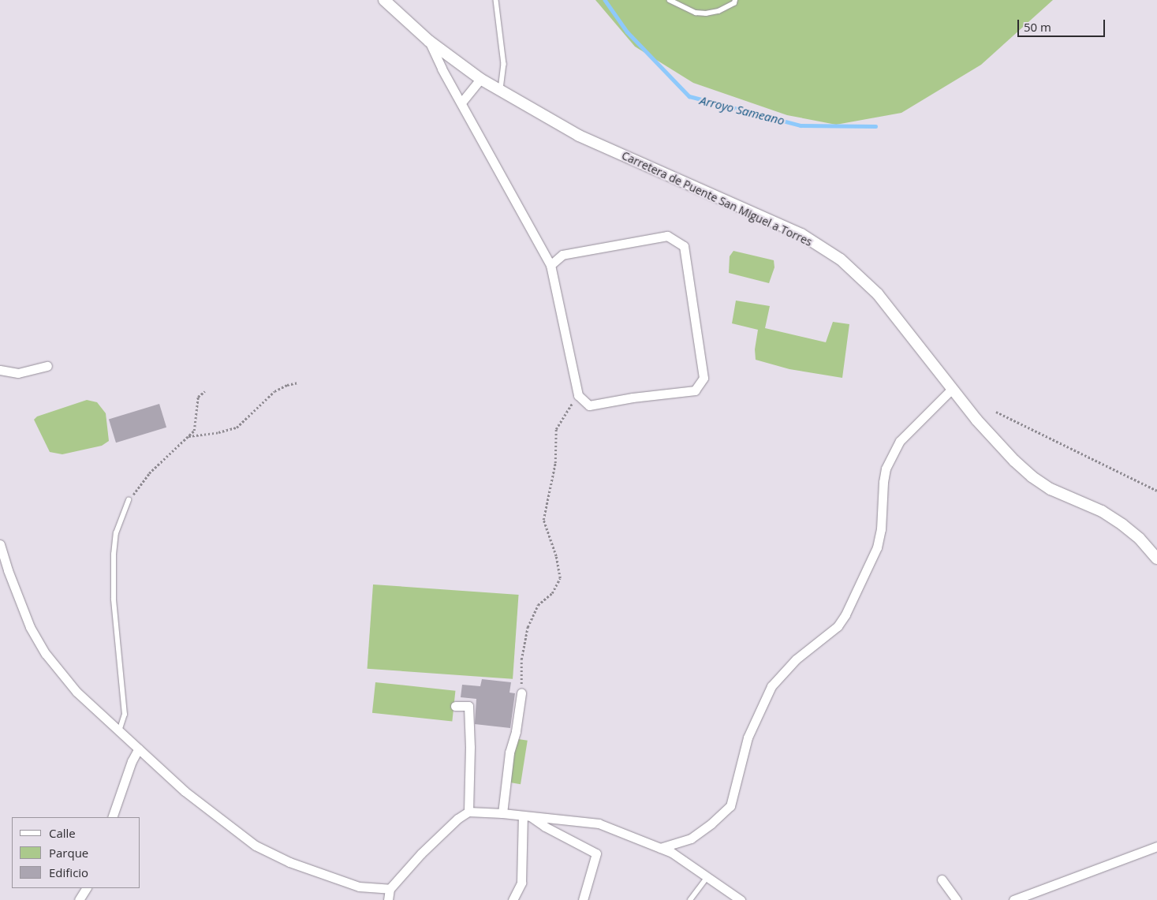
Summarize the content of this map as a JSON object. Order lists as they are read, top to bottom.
{
  "streets": {
    "street": ["Carretera de Puente San Miguel a Torres"]
  },
  "water": ["Arroyo Sameano"],
  "legend": ["Calle", "Parque", "Edificio"],
  "scale_bar": "50 m"
}
